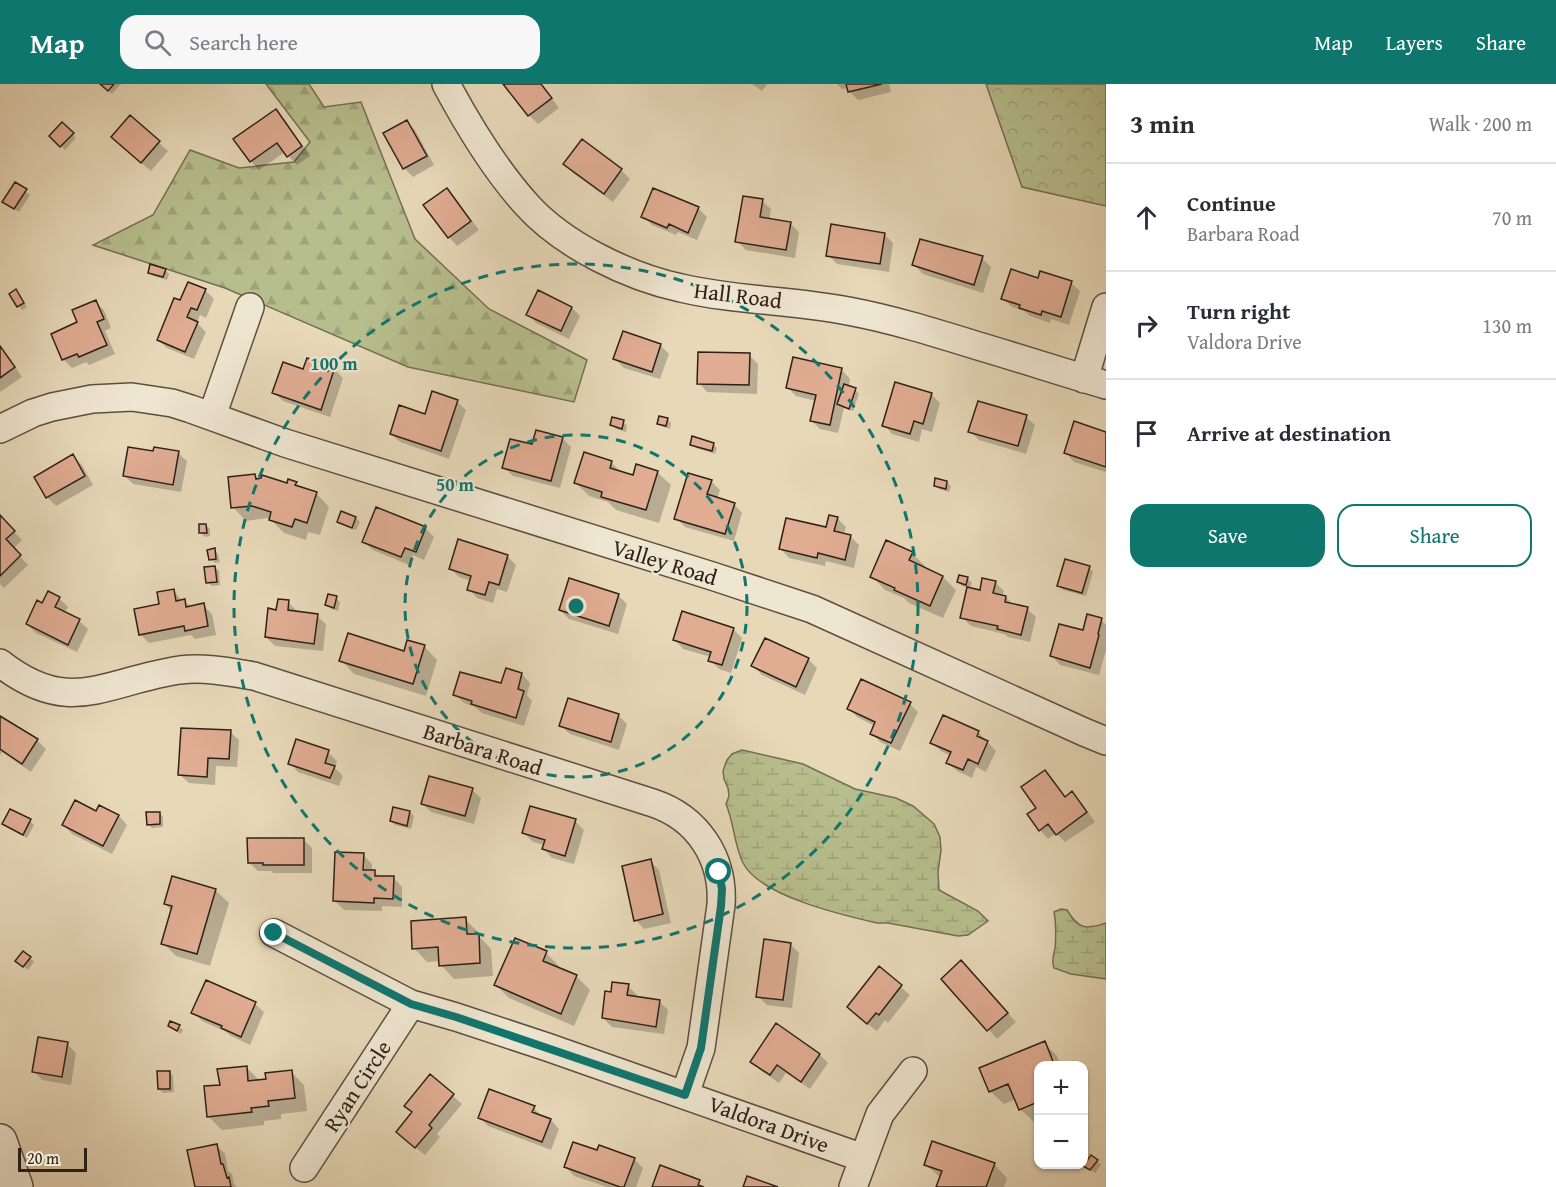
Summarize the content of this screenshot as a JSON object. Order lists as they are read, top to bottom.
{
  "streets": {
    "street": [
      "Hall Road",
      "Valley Road",
      "Barbara Road",
      "Ryan Circle",
      "Valdora Drive"
    ]
  },
  "crossings": [
    ["Barbara Road", "Valdora Drive"],
    ["Ryan Circle", "Valdora Drive"]
  ],
  "scale_bar": "20 m",
  "page": {
    "header": "Map",
    "search": "Search here",
    "nav": ["Map", "Layers", "Share"],
    "heading": ["3 min", "Walk · 200 m"],
    "list": [
      ["Continue", "Barbara Road", "70 m"],
      ["Turn right", "Valdora Drive", "130 m"],
      "Arrive at destination"
    ],
    "buttons": ["Save", "Share"],
    "map_buttons": ["+", "−"],
    "scale": "20 m"
  },
  "rings": ["100 m", "50 m"]
}
